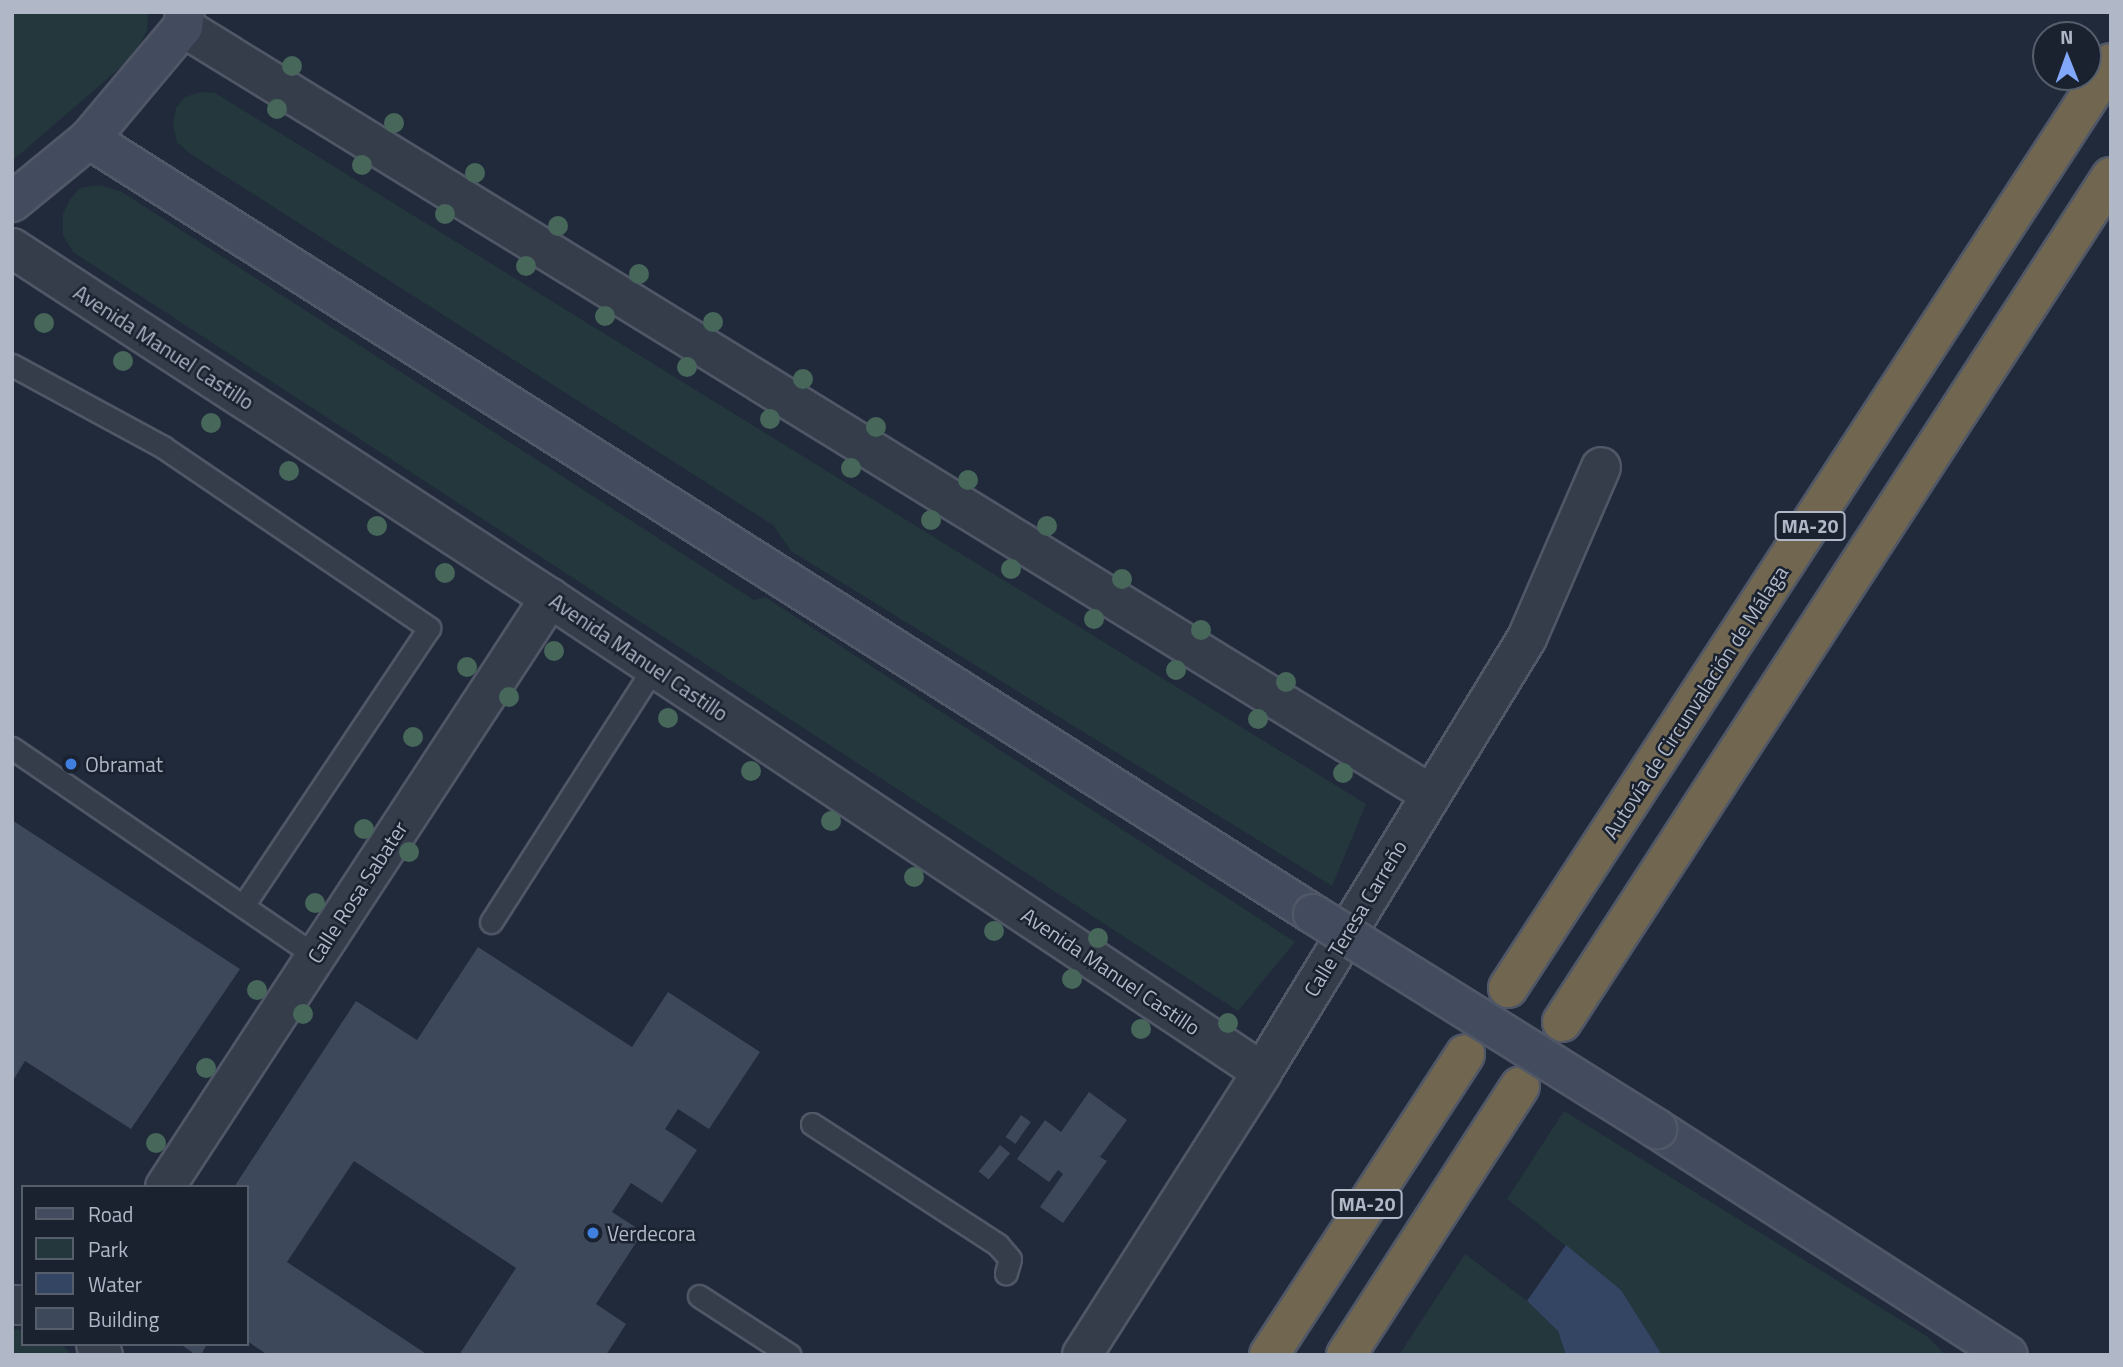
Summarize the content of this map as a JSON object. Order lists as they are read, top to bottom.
{
  "streets": {
    "highway": ["MA-20", "Autovía de Circunvalación de Málaga"],
    "street": ["Avenida Manuel Castillo", "Calle Rosa Sabater", "Calle Teresa Carreño"]
  },
  "crossings": [
    ["Avenida Manuel Castillo", "Calle Rosa Sabater"],
    ["Avenida Manuel Castillo", "Calle Teresa Carreño"]
  ],
  "places": ["Obramat", "Verdecora"],
  "legend": [
    "Road",
    "Park",
    "Water",
    "Building"
  ],
  "north": "top"
}
